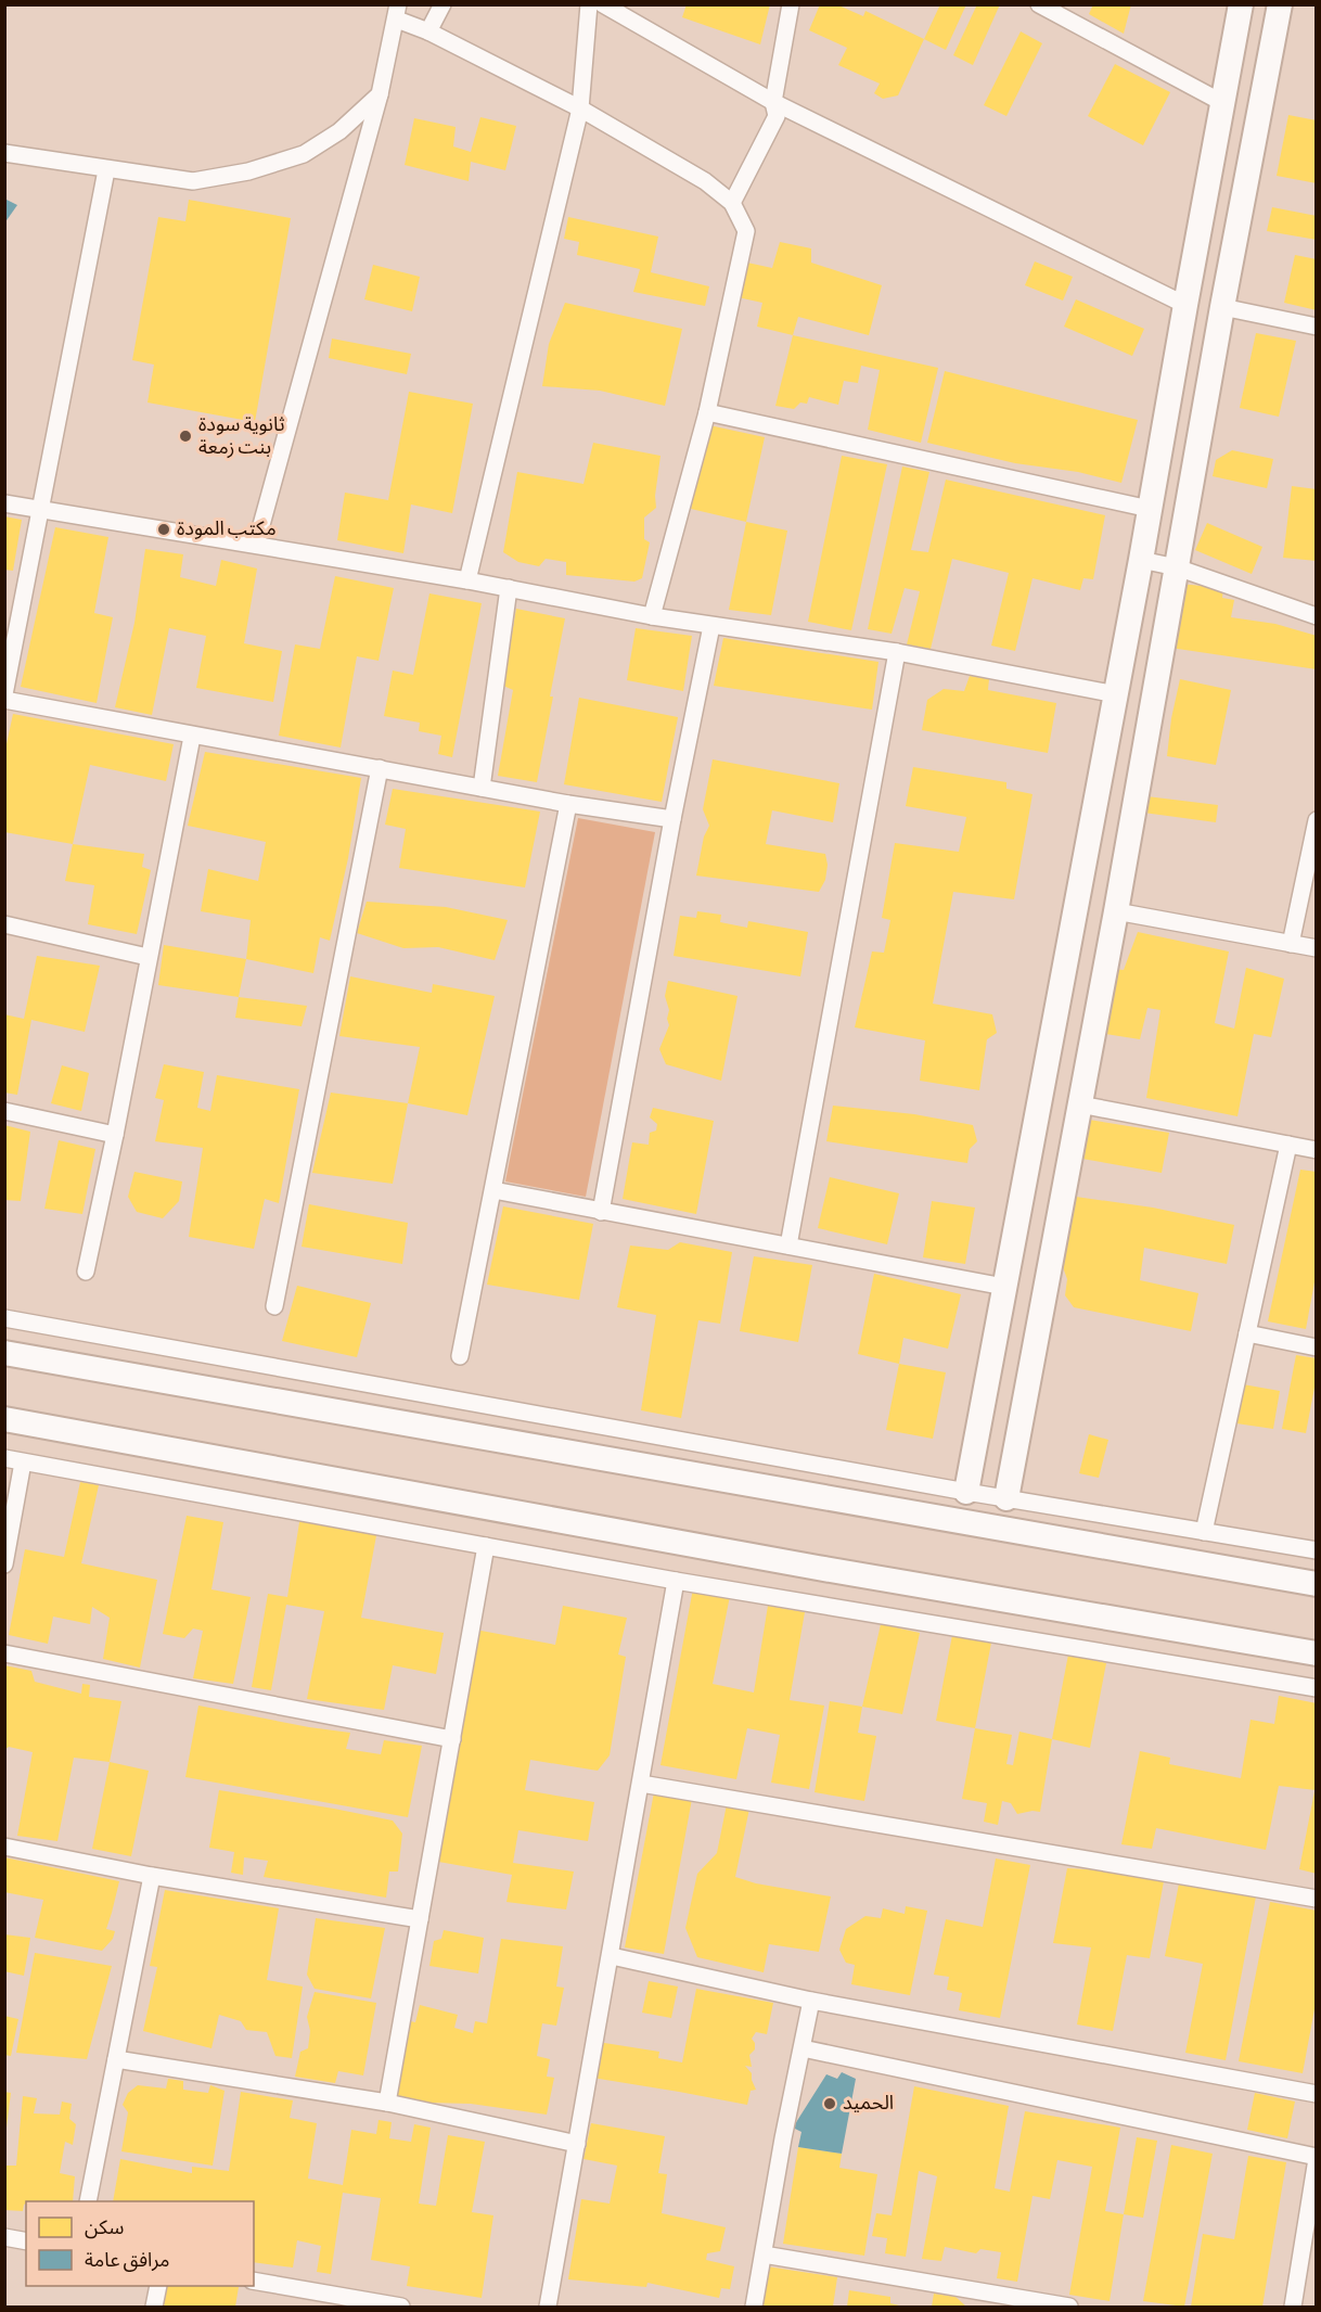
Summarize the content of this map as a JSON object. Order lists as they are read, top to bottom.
{
  "places": ["ثانوية سودة بنت زمعة", "مكتب المودة", "الحميد"],
  "legend": ["سكن", "مرافق عامة"]
}
